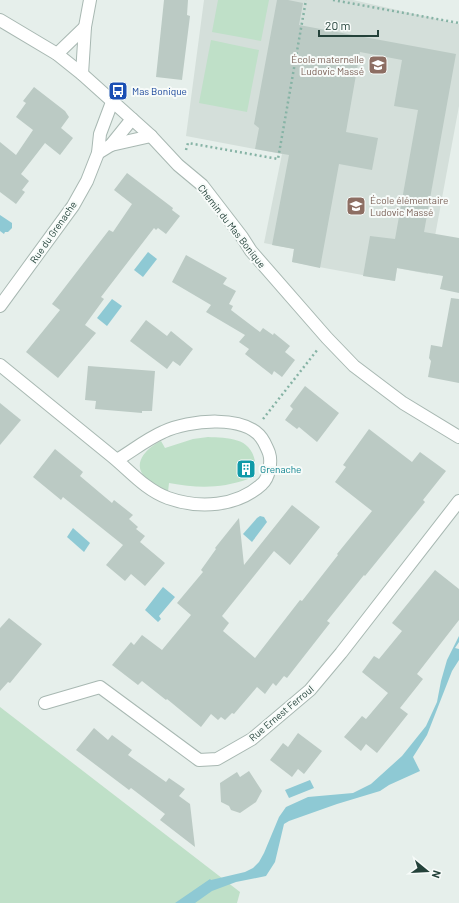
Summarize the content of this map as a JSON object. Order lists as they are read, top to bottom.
{
  "streets": {
    "street": ["Chemin du Mas Bonique", "Rue du Grenache", "Rue Ernest Ferroul"]
  },
  "crossings": [
    ["Chemin du Mas Bonique", "Rue du Grenache"]
  ],
  "places": {
    "school or university": ["École maternelle Ludovic Massé", "École élémentaire Ludovic Massé"],
    "bus stop": ["Mas Bonique"],
    "building": ["Grenache"]
  },
  "scale_bar": "20 m",
  "north": "right"
}
